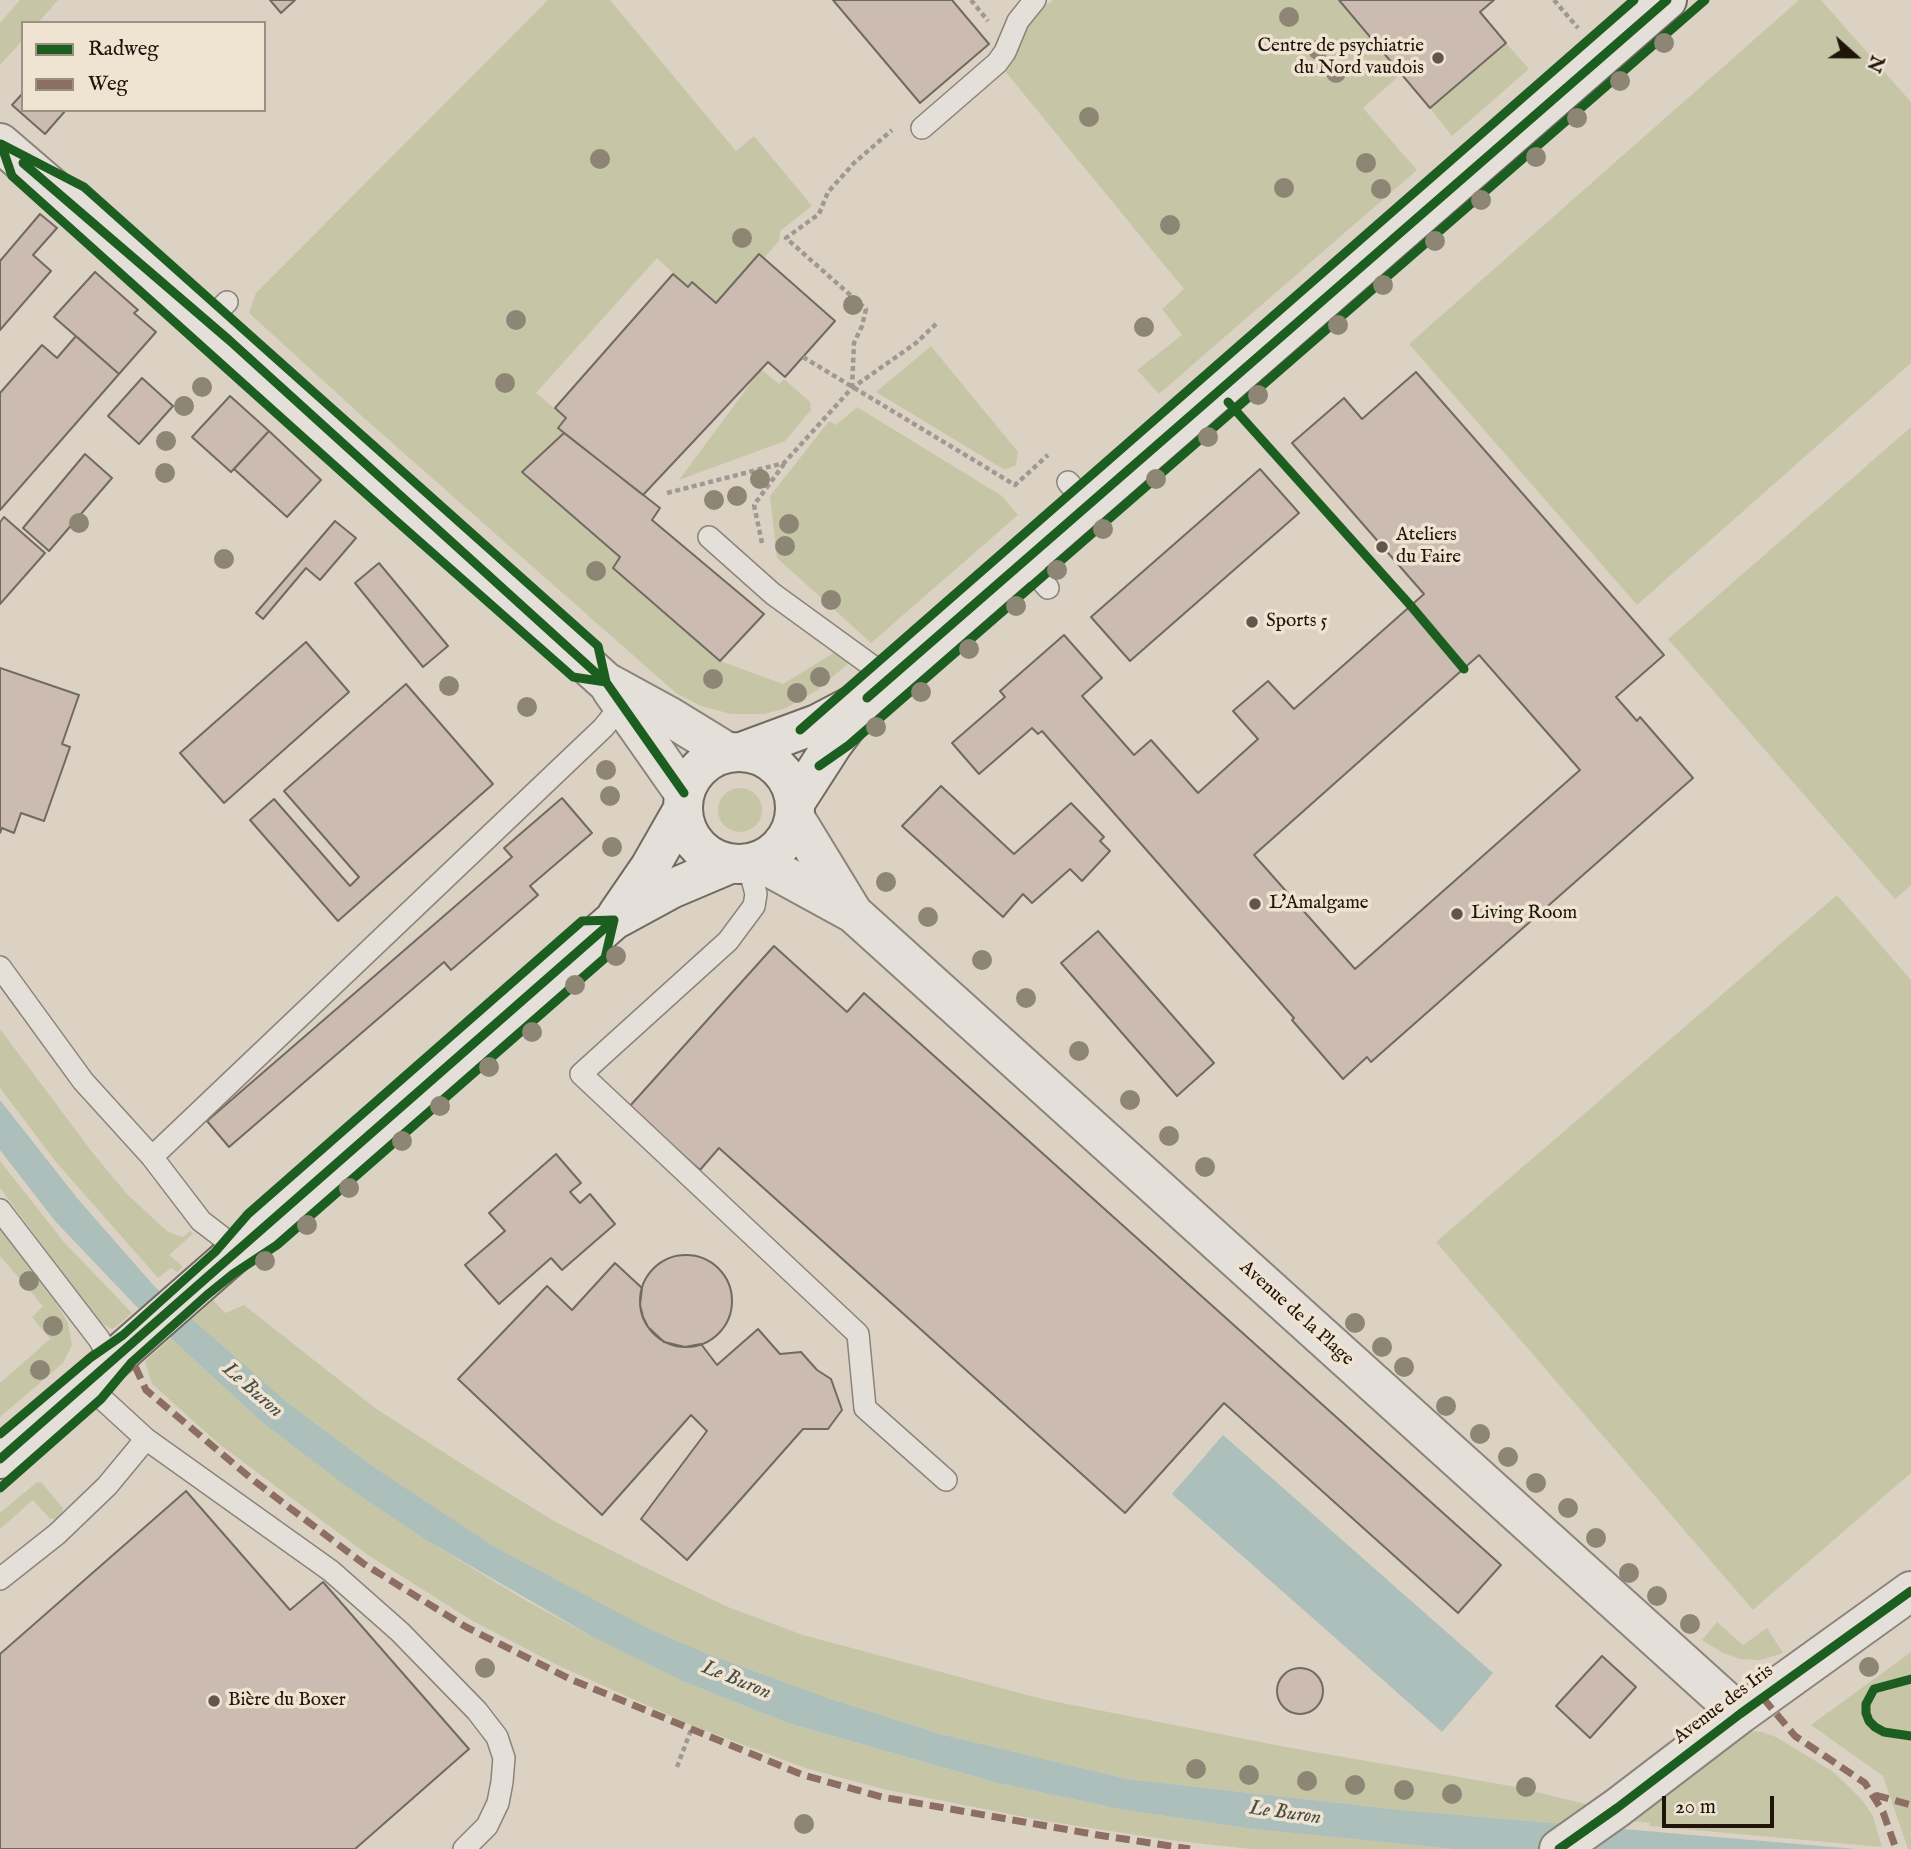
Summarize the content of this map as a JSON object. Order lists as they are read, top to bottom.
{
  "streets": {
    "street": ["Avenue de la Plage", "Avenue des Iris"]
  },
  "crossings": [
    ["Avenue de la Plage", "Avenue des Iris"]
  ],
  "water": ["Le Buron"],
  "places": [
    "Centre de psychiatrie du Nord vaudois",
    "Ateliers du Faire",
    "Sports 5",
    "L'Amalgame",
    "Living Room",
    "Bière du Boxer"
  ],
  "legend": ["Radweg", "Weg"],
  "scale_bar": "20 m",
  "north": "right"
}
